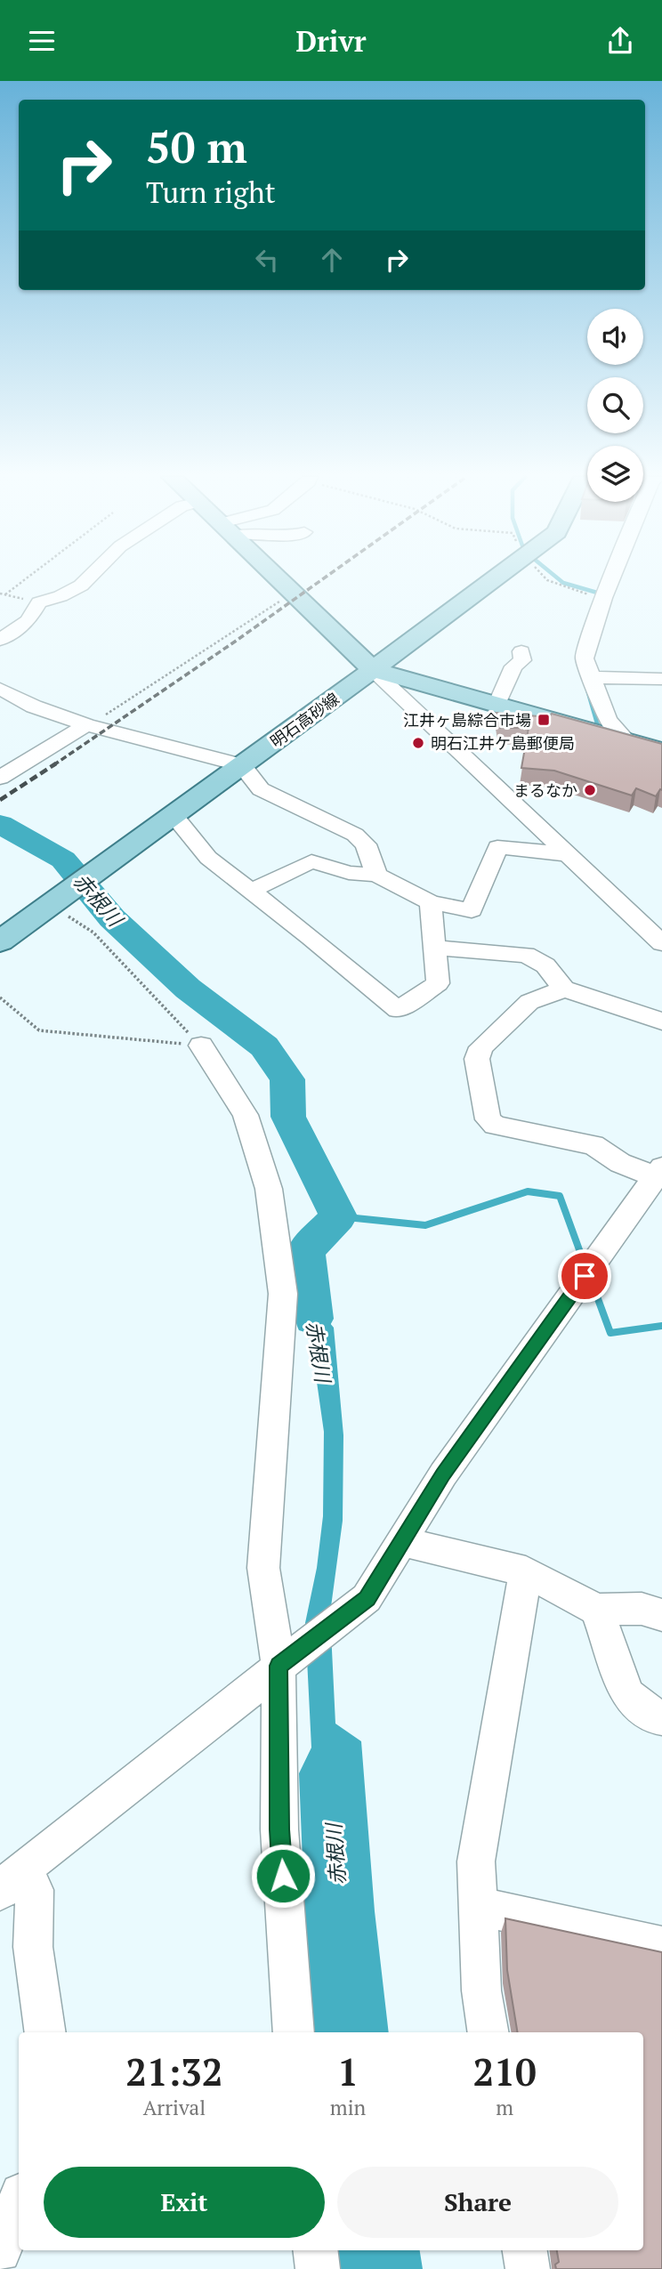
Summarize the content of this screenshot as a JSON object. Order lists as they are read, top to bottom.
{
  "streets": {
    "main road": ["明石高砂線"]
  },
  "water": ["赤根川"],
  "places": {
    "transit": ["江井ヶ島綜合市場"],
    "other": ["明石江井ケ島郵便局", "まるなか"]
  },
  "page": {
    "header": "Drivr",
    "turn": ["50 m", "Turn right"],
    "eta": [
      "21:32",
      "Arrival",
      "1",
      "min",
      "210",
      "m"
    ],
    "buttons": ["Exit", "Share"]
  }
}
